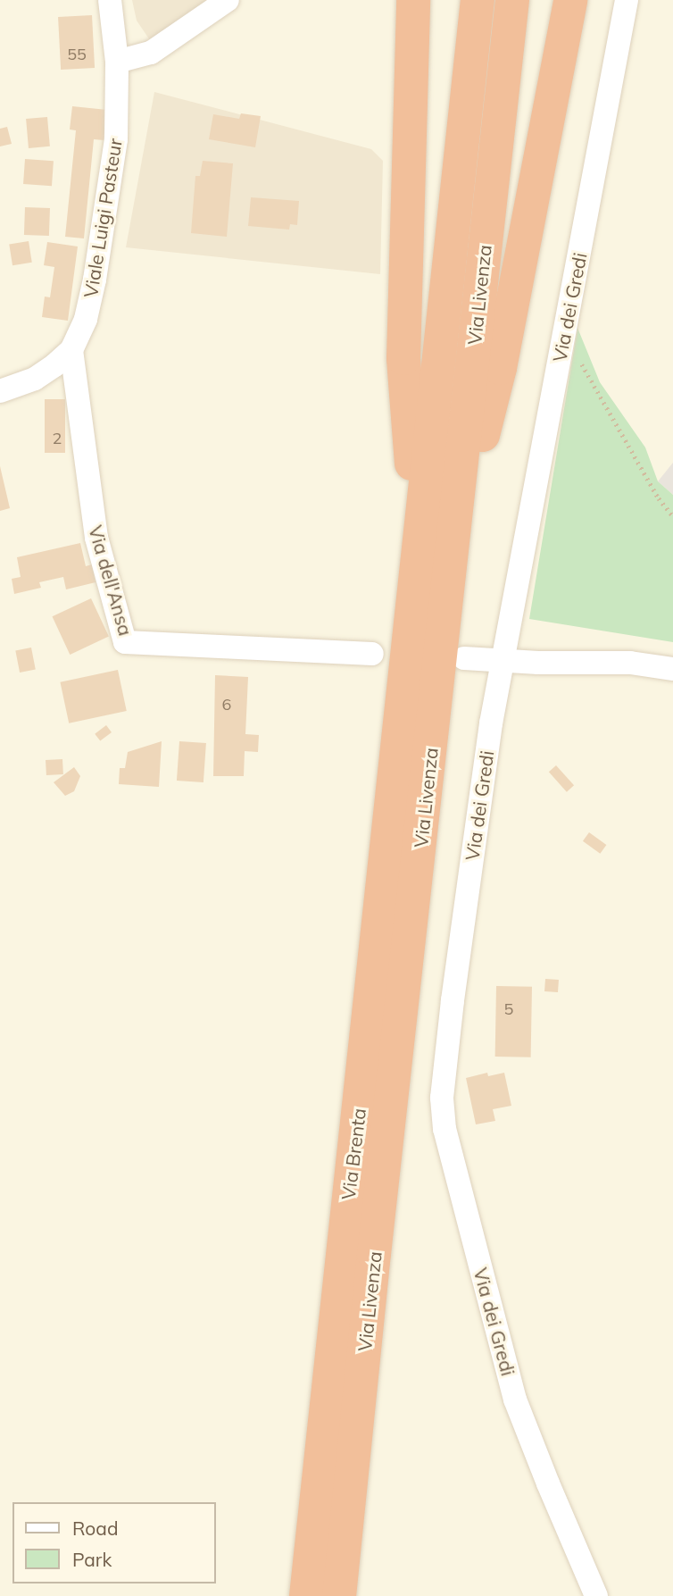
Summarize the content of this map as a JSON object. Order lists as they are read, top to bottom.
{
  "streets": {
    "highway": ["Via Livenza", "Via Brenta"],
    "street": ["Viale Luigi Pasteur", "Via dei Gredi", "Via dell'Ansa"]
  },
  "crossings": [
    ["Viale Luigi Pasteur", "Via dell'Ansa"],
    ["Via Livenza", "Via Brenta"]
  ],
  "house_numbers": [
    "55",
    "2",
    "6",
    "5"
  ],
  "legend": ["Road", "Park"]
}
